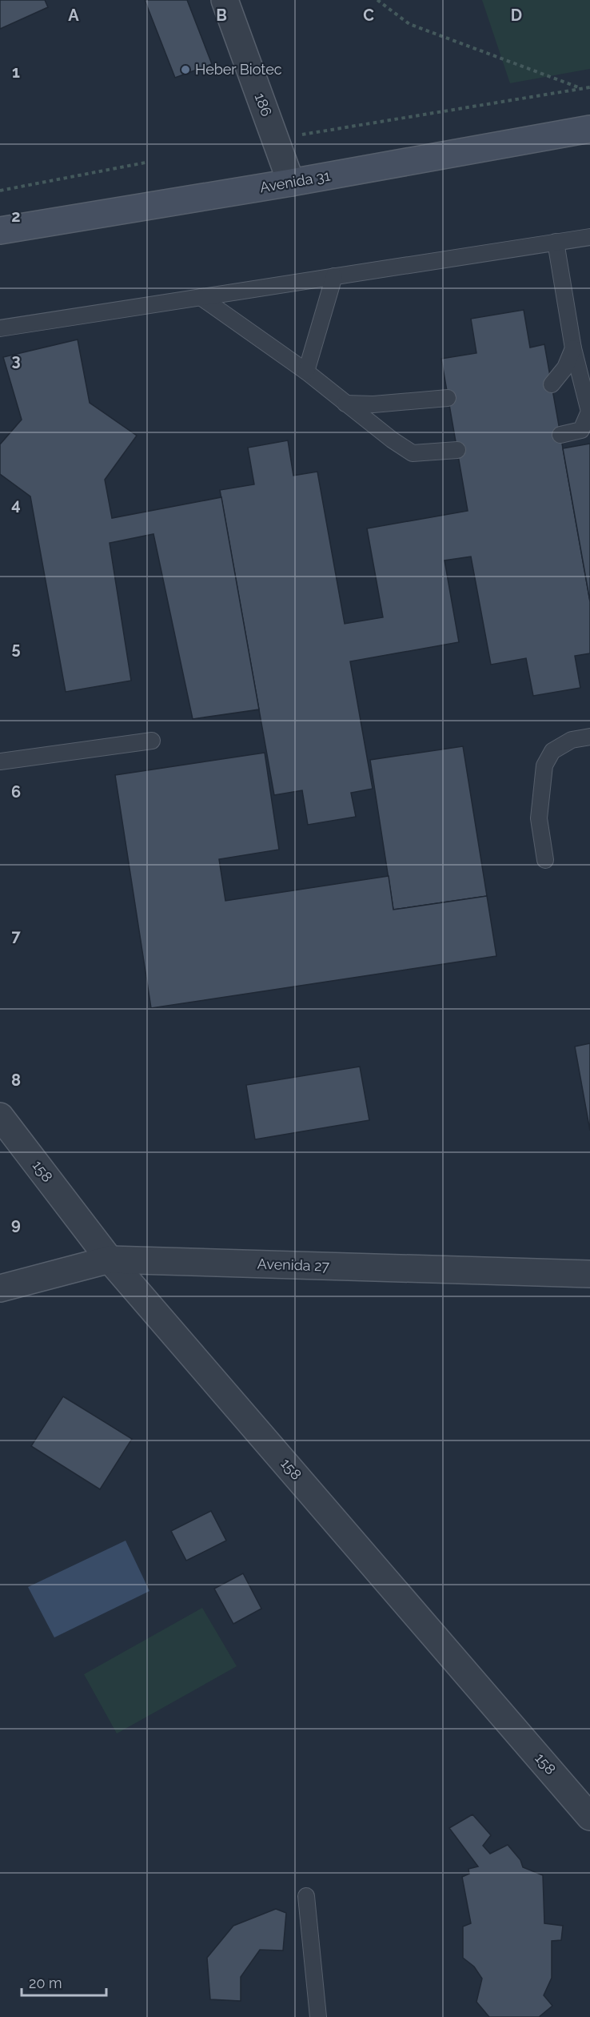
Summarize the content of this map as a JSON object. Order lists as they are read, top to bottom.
{
  "streets": {
    "main road": ["Avenida 31"],
    "street": ["186", "158", "Avenida 27"]
  },
  "crossings": [
    ["186", "Avenida 31"],
    ["158", "Avenida 27"]
  ],
  "places": ["Heber Biotec"],
  "scale_bar": "20 m",
  "grid": {
    "columns": [
      "A",
      "B",
      "C",
      "D"
    ],
    "rows": [
      "1",
      "2",
      "3",
      "4",
      "5",
      "6",
      "7",
      "8",
      "9"
    ]
  }
}
